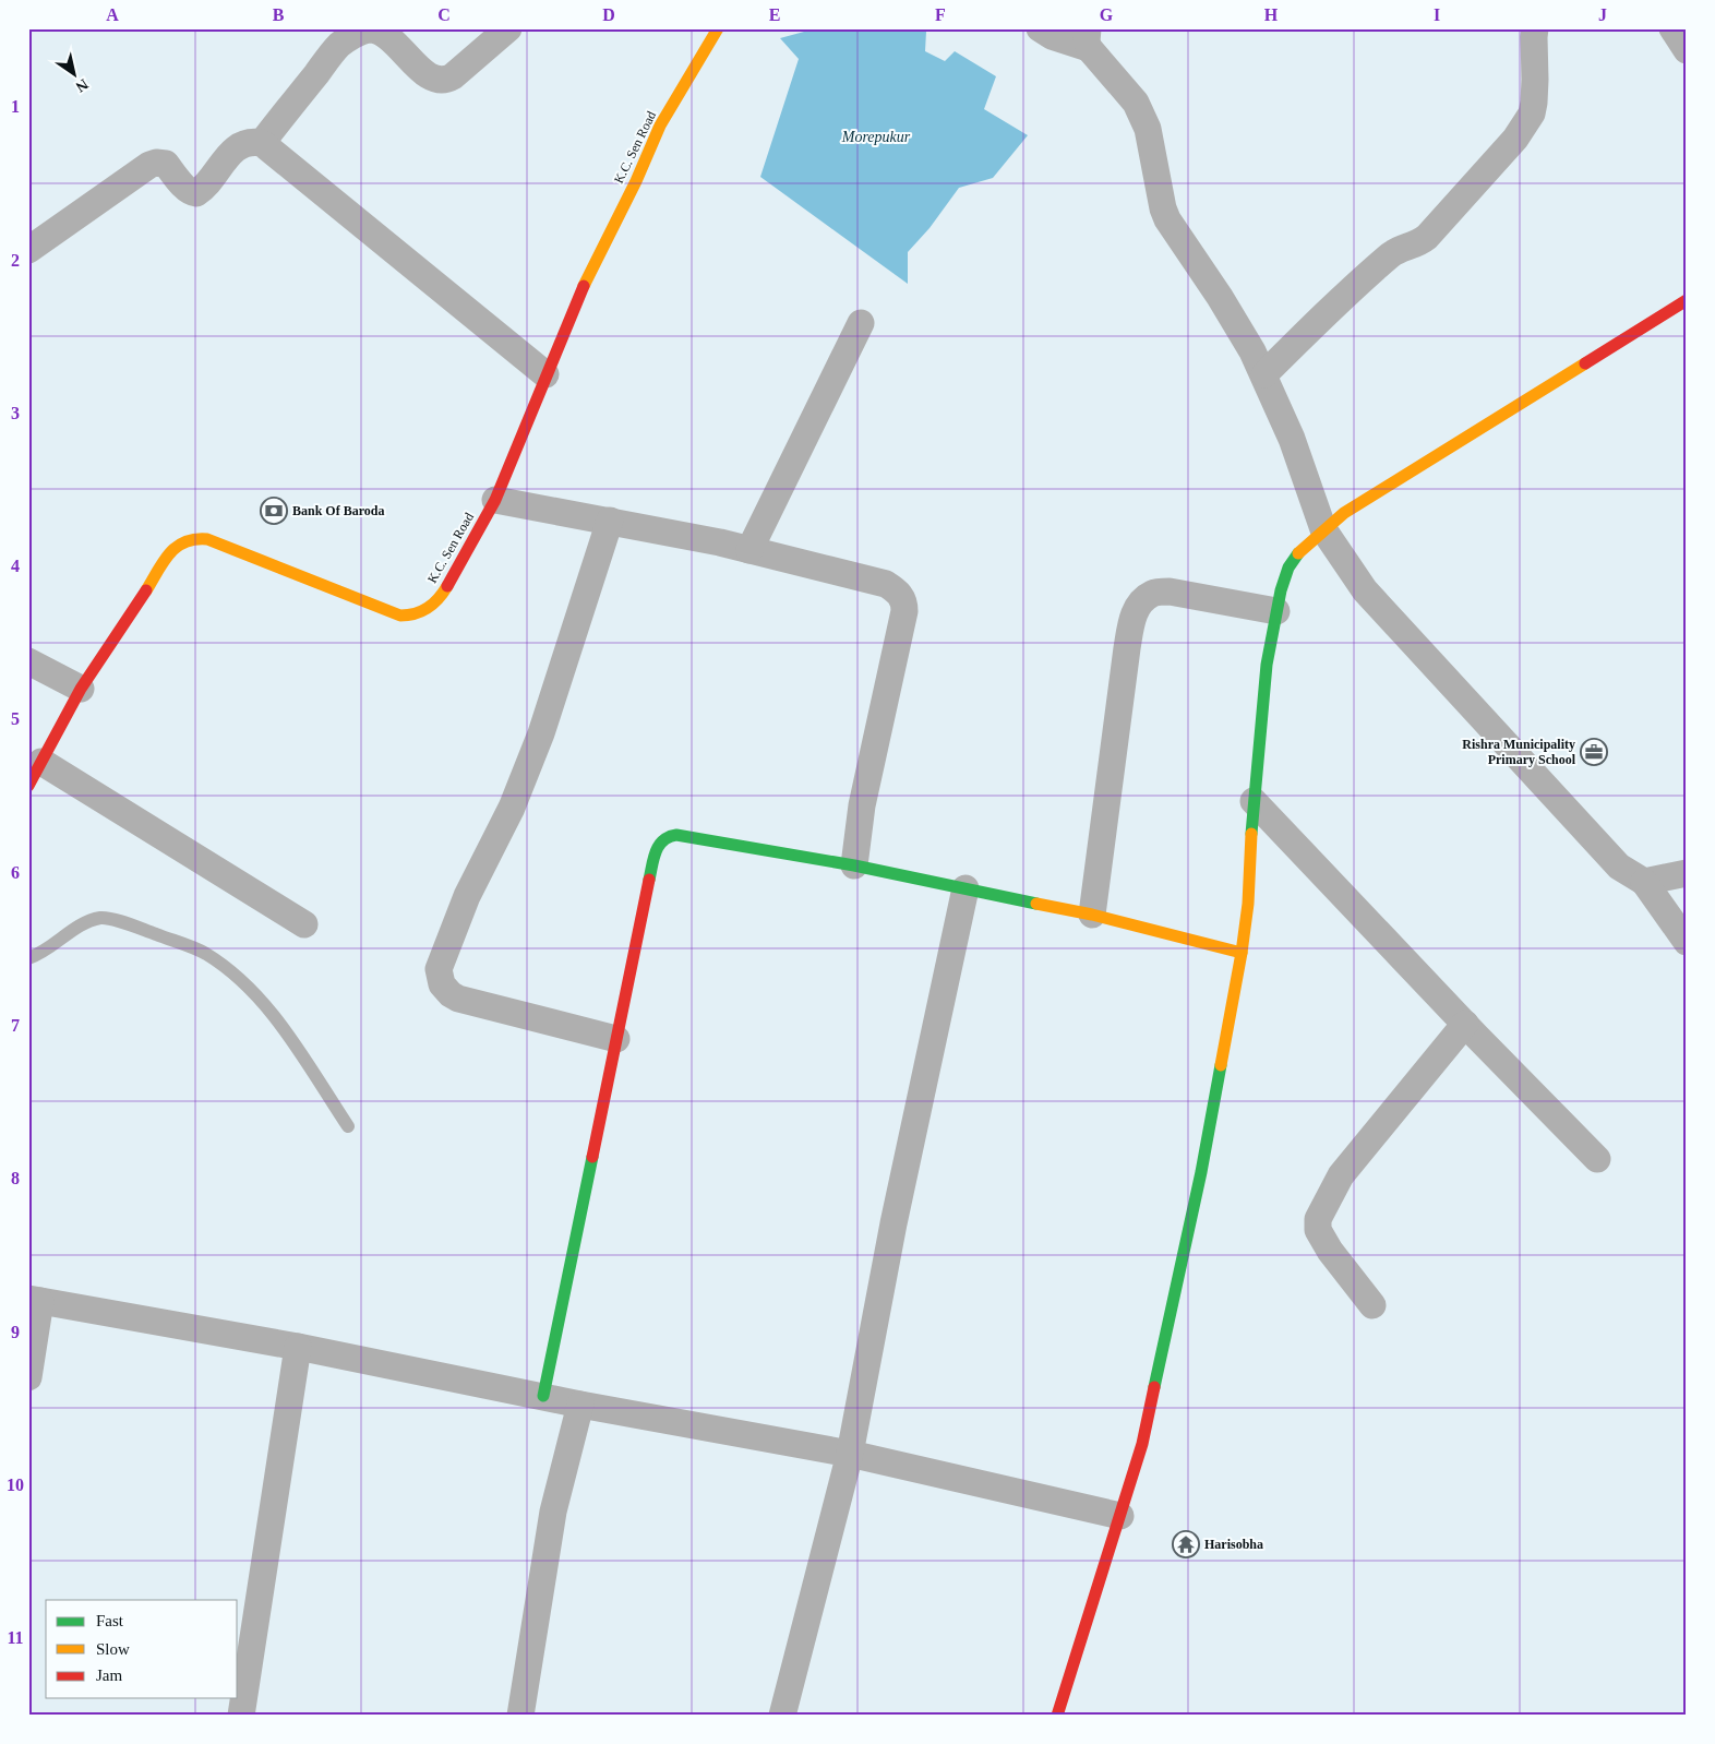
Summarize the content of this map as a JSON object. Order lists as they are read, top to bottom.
{
  "streets": {
    "street": ["K.C. Sen Road"]
  },
  "water": ["Morepukur"],
  "places": {
    "bank": ["Bank Of Baroda"],
    "office": ["Rishra Municipality Primary School"],
    "temple": ["Harisobha"]
  },
  "legend": ["Fast", "Slow", "Jam"],
  "north": "bottom right",
  "grid": {
    "columns": [
      "A",
      "B",
      "C",
      "D",
      "E",
      "F",
      "G",
      "H",
      "I",
      "J"
    ],
    "rows": [
      "1",
      "2",
      "3",
      "4",
      "5",
      "6",
      "7",
      "8",
      "9",
      "10",
      "11"
    ]
  }
}
